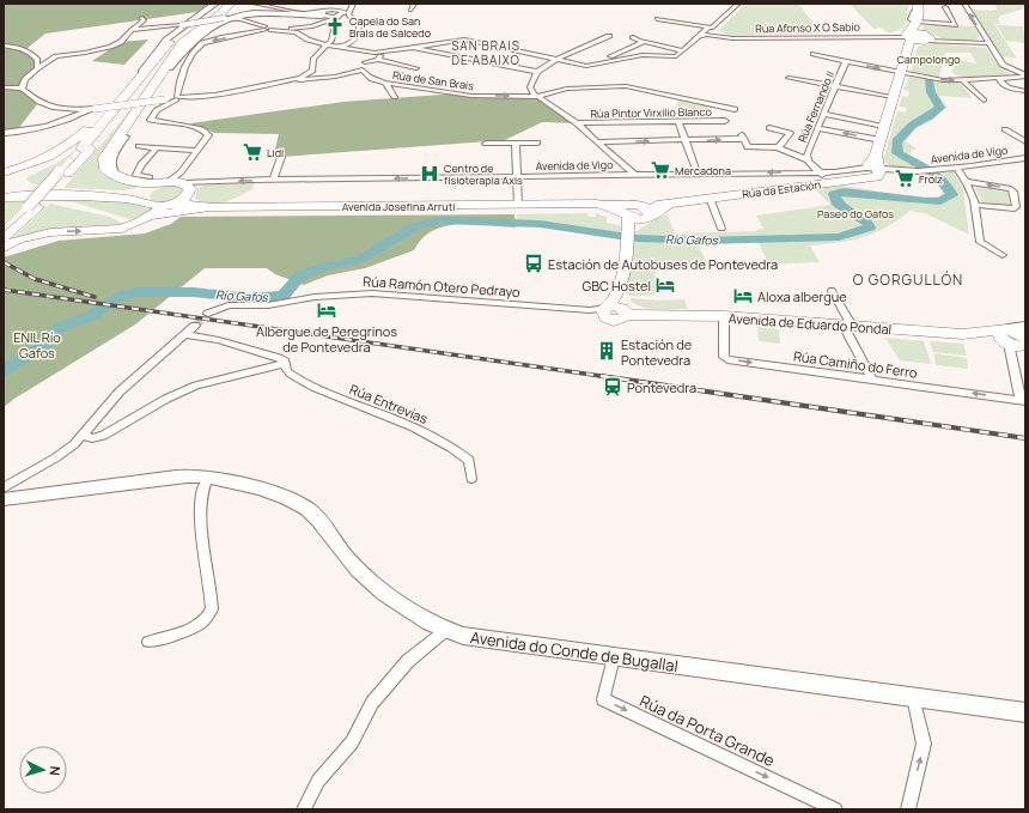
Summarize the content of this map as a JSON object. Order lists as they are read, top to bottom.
{
  "streets": {
    "highway": ["Rúa da Estación", "Avenida Josefina Arruti"],
    "main road": ["Avenida de Eduardo Pondal"],
    "street": [
      "Rúa Afonso X O Sabio",
      "Rúa de San Brais",
      "Rúa Fernando II",
      "Rúa Pintor Virxilio Blanco",
      "Avenida de Vigo",
      "Rúa Ramón Otero Pedrayo",
      "Rúa Camiño do Ferro",
      "Rúa Entrevías",
      "Avenida do Conde de Bugallal",
      "Rúa da Porta Grande"
    ]
  },
  "crossings": [
    ["Avenida de Vigo", "Rúa da Estación"],
    ["Avenida de Vigo", "Avenida Josefina Arruti"],
    ["Rúa da Estación", "Avenida Josefina Arruti"],
    ["Rúa da Estación", "Rúa Ramón Otero Pedrayo"],
    ["Rúa da Estación", "Avenida de Eduardo Pondal"],
    ["Rúa Ramón Otero Pedrayo", "Avenida de Eduardo Pondal"],
    ["Avenida de Eduardo Pondal", "Rúa Camiño do Ferro"],
    ["Avenida do Conde de Bugallal", "Rúa da Porta Grande"]
  ],
  "one_way": ["Rúa da Porta Grande"],
  "districts": ["SAN BRAIS DE ABAIXO", "O GORGULLÓN"],
  "water": ["Río Gafos"],
  "parks": ["Campolongo", "Paseo do Gafos", "ENIL Río Gafos"],
  "places": {
    "church": ["Capela do San Brais de Salcedo"],
    "supermarket": ["Lidl", "Mercadona", "Froiz"],
    "hospital": ["Centro de fisioterapia Axis"],
    "bus stop": ["Estación de Autobuses de Pontevedra"],
    "hotel": ["GBC Hostel", "Aloxa albergue", "Albergue de Peregrinos de Pontevedra"],
    "building": ["Estación de Pontevedra"],
    "station": ["Pontevedra"]
  },
  "north": "right"
}
